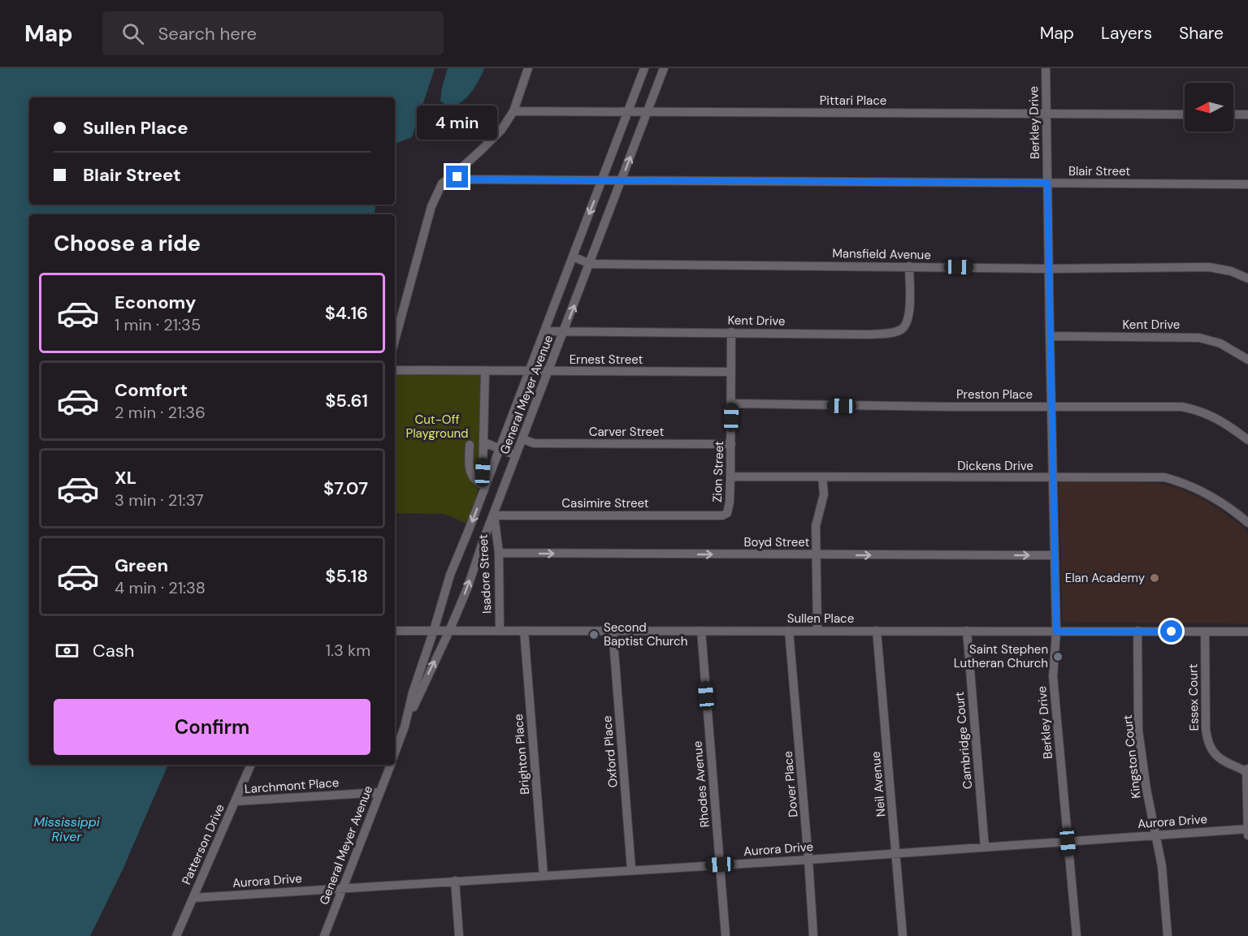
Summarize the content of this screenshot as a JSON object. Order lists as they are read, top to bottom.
{
  "streets": {
    "street": [
      "Pittari Place",
      "Berkley Drive",
      "Blair Street",
      "Mansfield Avenue",
      "Kent Drive",
      "Ernest Street",
      "General Meyer Avenue",
      "Preston Place",
      "Carver Street",
      "Dickens Drive",
      "Zion Street",
      "Casimire Street",
      "Boyd Street",
      "Isadore Street",
      "Sullen Place",
      "Essex Court",
      "Cambridge Court",
      "Oxford Place",
      "Brighton Place",
      "Kingston Court",
      "Rhodes Avenue",
      "Dover Place",
      "Neil Avenue",
      "Larchmont Place",
      "Aurora Drive",
      "Patterson Drive"
    ]
  },
  "crossings": [
    ["Pittari Place", "Berkley Drive"],
    ["Pittari Place", "General Meyer Avenue"],
    ["Berkley Drive", "Blair Street"],
    ["Berkley Drive", "Mansfield Avenue"],
    ["Berkley Drive", "Kent Drive"],
    ["Berkley Drive", "Preston Place"],
    ["Berkley Drive", "Dickens Drive"],
    ["Berkley Drive", "Boyd Street"],
    ["Berkley Drive", "Sullen Place"],
    ["Berkley Drive", "Aurora Drive"],
    ["Blair Street", "General Meyer Avenue"],
    ["Mansfield Avenue", "Kent Drive"],
    ["Mansfield Avenue", "General Meyer Avenue"],
    ["Kent Drive", "General Meyer Avenue"],
    ["Kent Drive", "Zion Street"],
    ["Ernest Street", "General Meyer Avenue"],
    ["Ernest Street", "Zion Street"],
    ["General Meyer Avenue", "Carver Street"],
    ["General Meyer Avenue", "Casimire Street"],
    ["General Meyer Avenue", "Isadore Street"],
    ["General Meyer Avenue", "Sullen Place"],
    ["General Meyer Avenue", "Larchmont Place"],
    ["General Meyer Avenue", "Aurora Drive"],
    ["Preston Place", "Zion Street"],
    ["Carver Street", "Zion Street"],
    ["Dickens Drive", "Zion Street"],
    ["Zion Street", "Casimire Street"],
    ["Casimire Street", "Isadore Street"],
    ["Boyd Street", "Isadore Street"],
    ["Isadore Street", "Sullen Place"],
    ["Sullen Place", "Essex Court"],
    ["Sullen Place", "Cambridge Court"],
    ["Sullen Place", "Oxford Place"],
    ["Sullen Place", "Brighton Place"],
    ["Sullen Place", "Kingston Court"],
    ["Sullen Place", "Rhodes Avenue"],
    ["Sullen Place", "Dover Place"],
    ["Sullen Place", "Neil Avenue"],
    ["Cambridge Court", "Aurora Drive"],
    ["Oxford Place", "Aurora Drive"],
    ["Brighton Place", "Aurora Drive"],
    ["Kingston Court", "Aurora Drive"],
    ["Rhodes Avenue", "Aurora Drive"],
    ["Dover Place", "Aurora Drive"],
    ["Neil Avenue", "Aurora Drive"],
    ["Larchmont Place", "Patterson Drive"],
    ["Aurora Drive", "Patterson Drive"]
  ],
  "one_way": ["Boyd Street"],
  "water": ["Mississippi River"],
  "parks": ["Cut-Off Playground"],
  "places": ["Elan Academy", "Second Baptist Church", "Saint Stephen Lutheran Church"],
  "north": "left",
  "page": {
    "header": "Map",
    "search": "Search here",
    "nav": ["Map", "Layers", "Share"],
    "banner": ["Sullen Place", "Blair Street"],
    "bubble": "4 min",
    "heading": "Choose a ride",
    "list": [
      {
        "name": "Economy",
        "note": "1 min · 21:35",
        "value": "$4.16"
      },
      {
        "name": "Comfort",
        "note": "2 min · 21:36",
        "value": "$5.61"
      },
      {
        "name": "XL",
        "note": "3 min · 21:37",
        "value": "$7.07"
      },
      {
        "name": "Green",
        "note": "4 min · 21:38",
        "value": "$5.18"
      }
    ],
    "pay": ["Cash", "1.3 km"],
    "buttons": "Confirm"
  }
}
